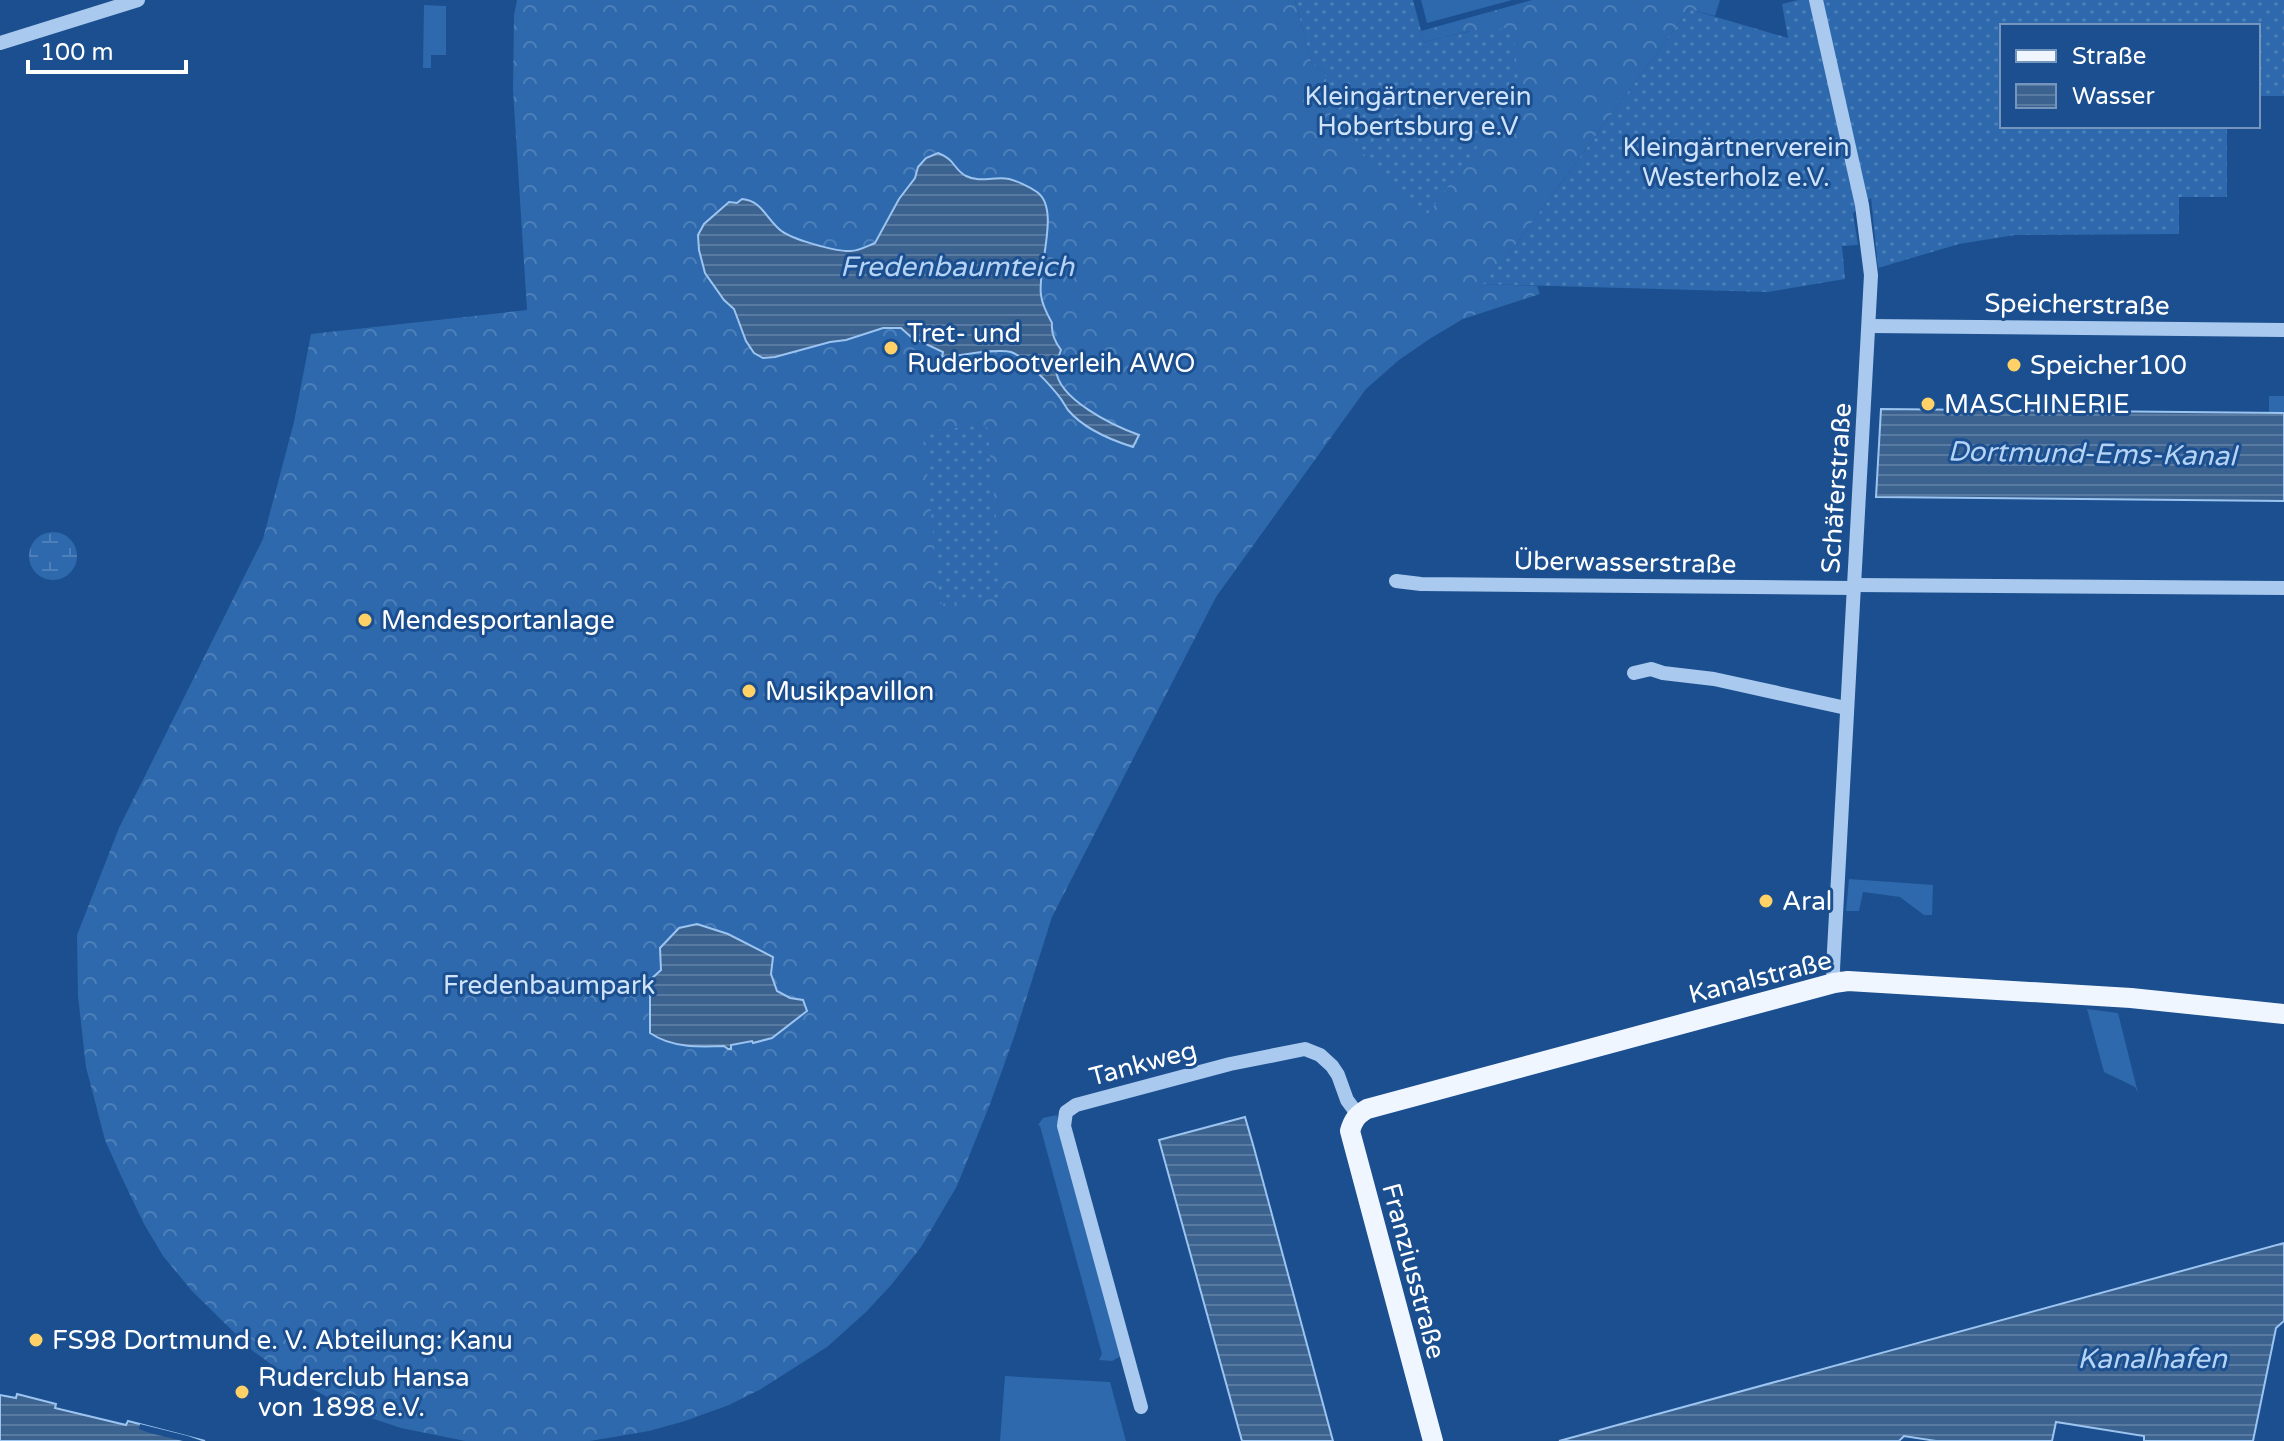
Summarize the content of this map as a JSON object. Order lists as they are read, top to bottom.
{
  "streets": {
    "main road": ["Kanalstraße", "Franziusstraße"],
    "street": [
      "Speicherstraße",
      "Schäferstraße",
      "Überwasserstraße",
      "Tankweg"
    ]
  },
  "crossings": [
    ["Speicherstraße", "Schäferstraße"],
    ["Schäferstraße", "Überwasserstraße"],
    ["Schäferstraße", "Kanalstraße"],
    ["Kanalstraße", "Tankweg"],
    ["Kanalstraße", "Franziusstraße"],
    ["Tankweg", "Franziusstraße"]
  ],
  "water": ["Fredenbaumteich", "Dortmund-Ems-Kanal", "Kanalhafen"],
  "parks": ["Kleingärtnerverein Hobertsburg e.V", "Kleingärtnerverein Westerholz e.V.", "Fredenbaumpark"],
  "places": [
    "Tret- und Ruderbootverleih AWO",
    "Speicher100",
    "MASCHINERIE",
    "Mendesportanlage",
    "Musikpavillon",
    "Aral",
    "FS98 Dortmund e. V. Abteilung: Kanu",
    "Ruderclub Hansa von 1898 e.V."
  ],
  "legend": ["Straße", "Wasser"],
  "scale_bar": "100 m"
}
